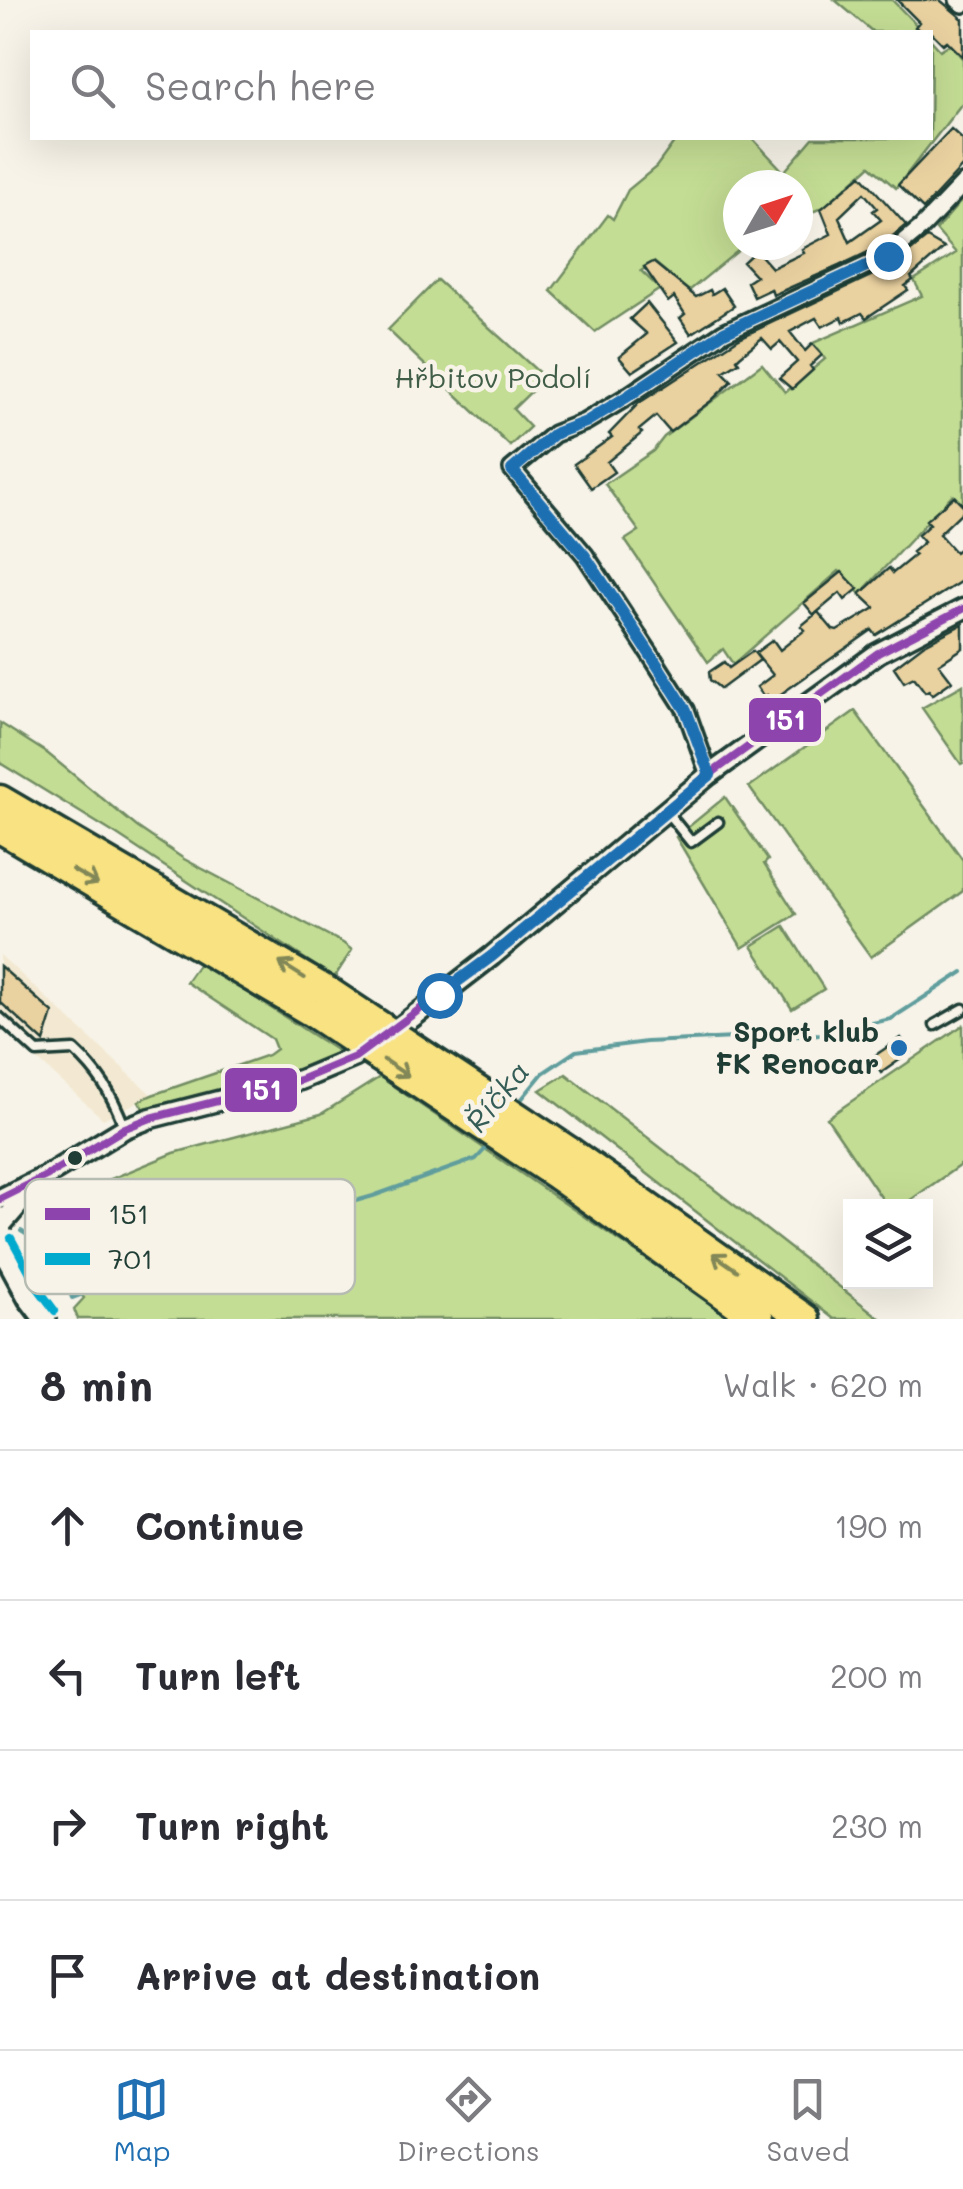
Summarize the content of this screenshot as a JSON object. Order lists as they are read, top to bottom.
{
  "water": ["Říčka"],
  "parks": ["Hřbitov Podolí"],
  "places": ["Sport klub FK Renocar"],
  "lines": ["transit line 151", "transit line 701"],
  "legend": ["151", "701"],
  "north": "top right",
  "page": {
    "search": "Search here",
    "heading": ["8 min", "Walk · 620 m"],
    "list": [
      ["Continue", "190 m"],
      ["Turn left", "200 m"],
      ["Turn right", "230 m"],
      "Arrive at destination"
    ],
    "nav": ["Map", "Directions", "Saved"]
  }
}
